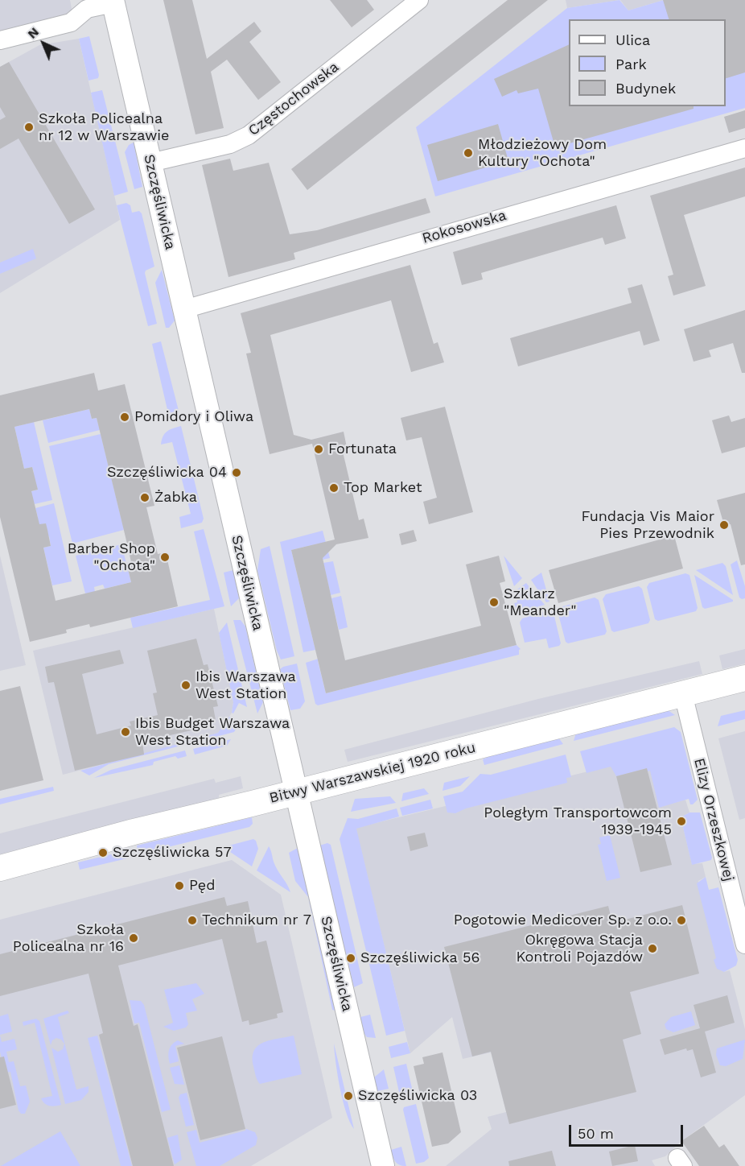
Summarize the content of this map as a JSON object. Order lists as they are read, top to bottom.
{
  "streets": {
    "main road": ["Bitwy Warszawskiej 1920 roku"],
    "street": [
      "Częstochowska",
      "Szczęśliwicka",
      "Rokosowska",
      "Elizy Orzeszkowej"
    ]
  },
  "crossings": [
    ["Częstochowska", "Szczęśliwicka"],
    ["Szczęśliwicka", "Rokosowska"],
    ["Szczęśliwicka", "Bitwy Warszawskiej 1920 roku"],
    ["Bitwy Warszawskiej 1920 roku", "Elizy Orzeszkowej"]
  ],
  "places": [
    "Szkoła Policealna nr 12 w Warszawie",
    "Młodzieżowy Dom Kultury \"Ochota\"",
    "Pomidory i Oliwa",
    "Fortunata",
    "Szczęśliwicka 04",
    "Top Market",
    "Żabka",
    "Fundacja Vis Maior Pies Przewodnik",
    "Barber Shop \"Ochota\"",
    "Szklarz \"Meander\"",
    "Ibis Warszawa West Station",
    "Ibis Budget Warszawa West Station",
    "Poległym Transportowcom 1939-1945",
    "Szczęśliwicka 57",
    "Pęd",
    "Technikum nr 7",
    "Pogotowie Medicover Sp. z o.o.",
    "Szkoła Policealna nr 16",
    "Okręgowa Stacja Kontroli Pojazdów",
    "Szczęśliwicka 56",
    "Szczęśliwicka 03"
  ],
  "legend": ["Ulica", "Park", "Budynek"],
  "scale_bar": "50 m",
  "north": "top left"
}
